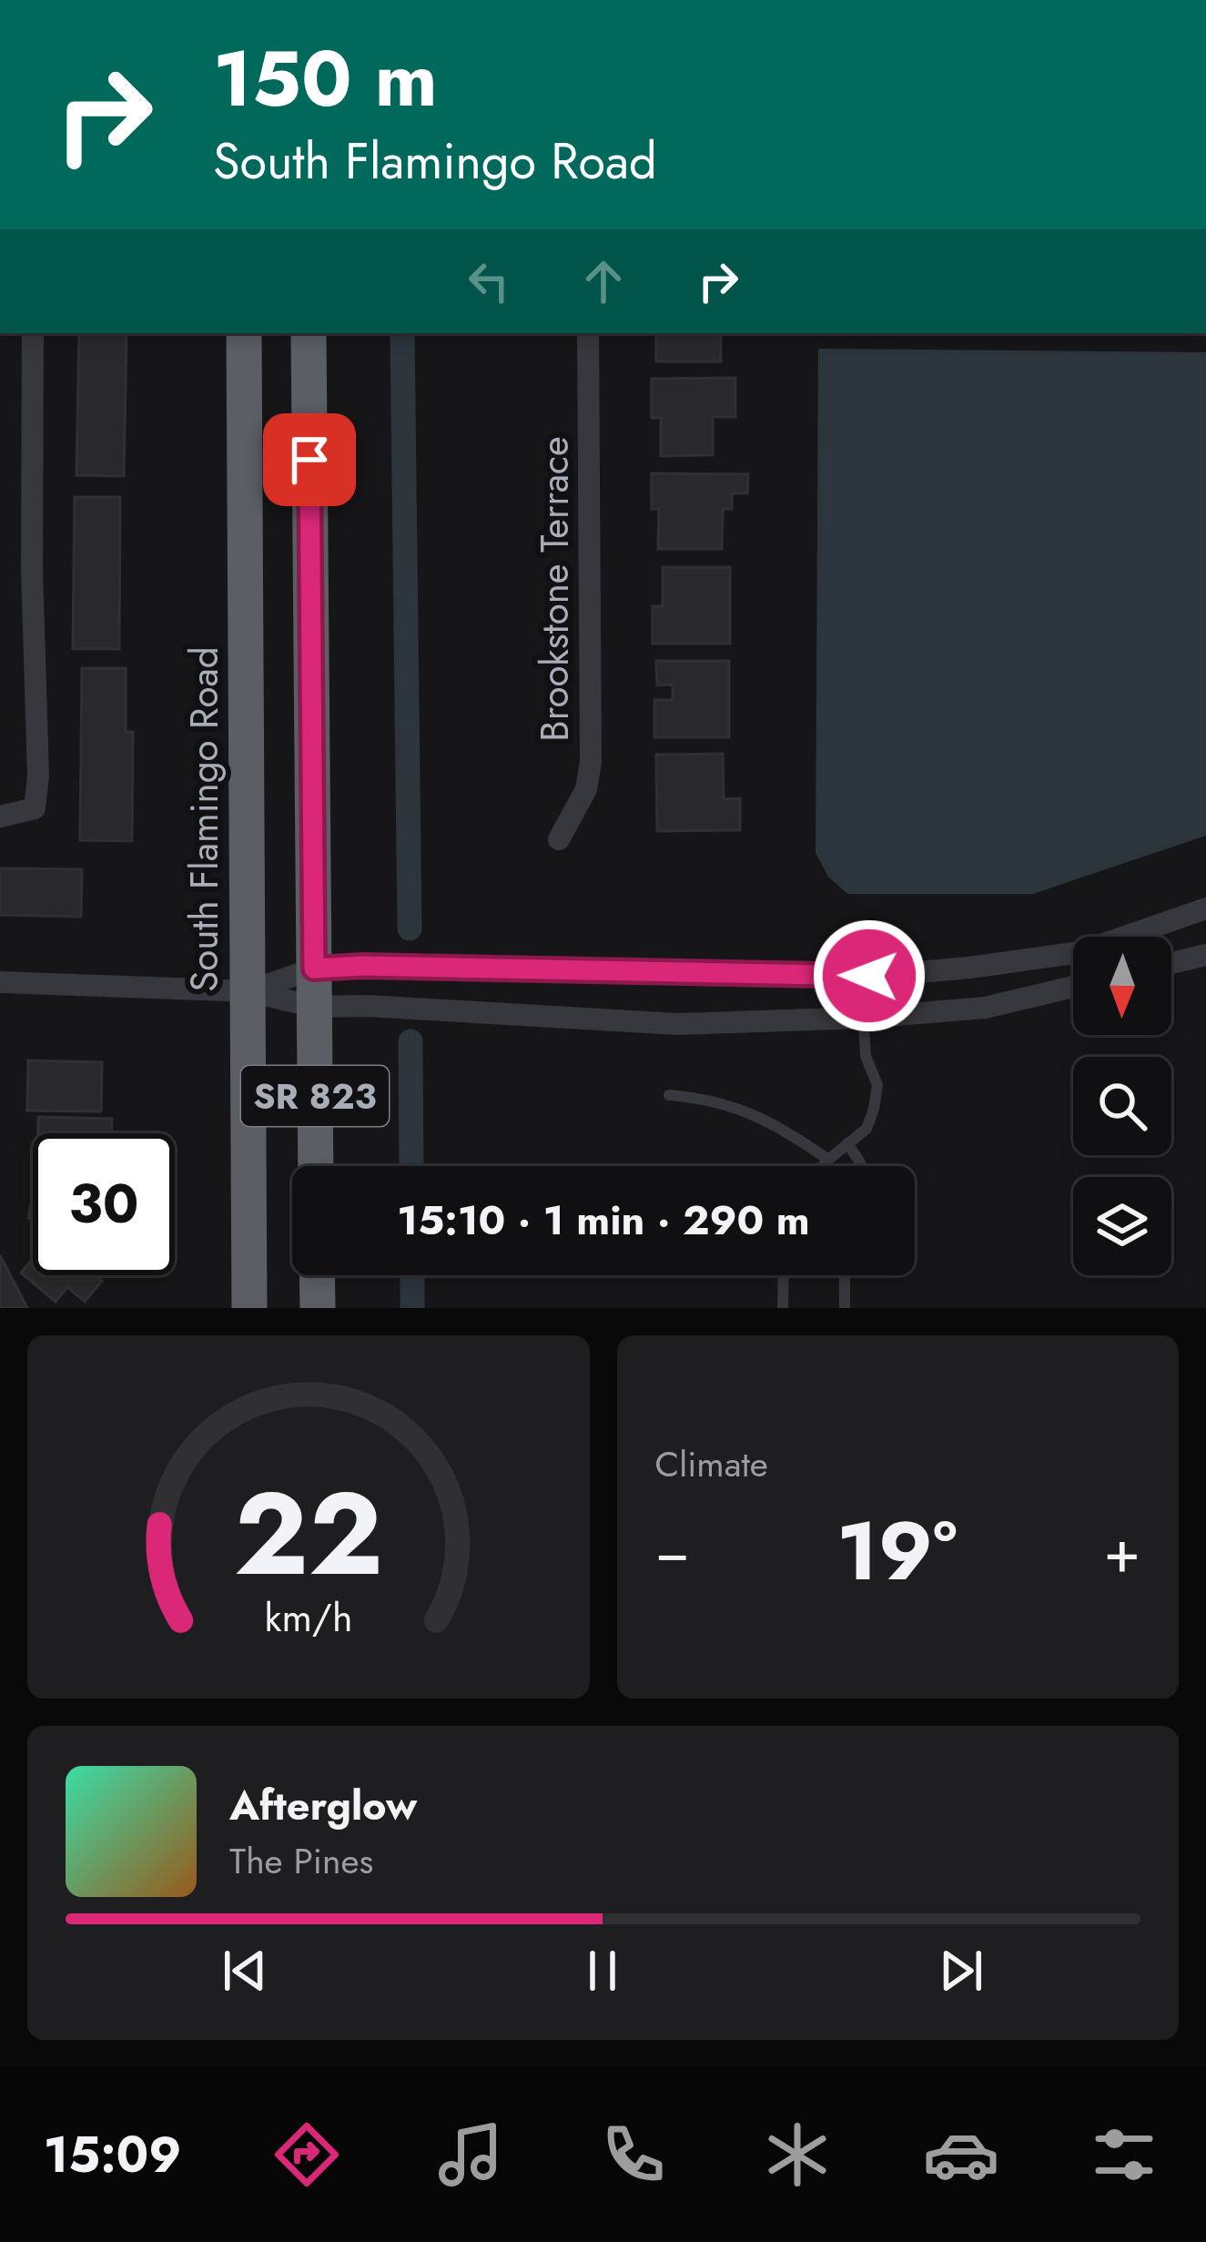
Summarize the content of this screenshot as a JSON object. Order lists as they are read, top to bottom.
{
  "streets": {
    "highway": ["South Flamingo Road", "SR 823"],
    "street": ["Brookstone Terrace"]
  },
  "north": "bottom",
  "page": {
    "turn": ["150 m", "South Flamingo Road"],
    "limit": "30",
    "trip": "15:10 · 1 min · 290 m",
    "tile": "Climate",
    "heat": ["−", "19°", "+"],
    "song": ["Afterglow", "The Pines"],
    "tabs": "15:09",
    "gauge": ["22", "km/h"]
  }
}
